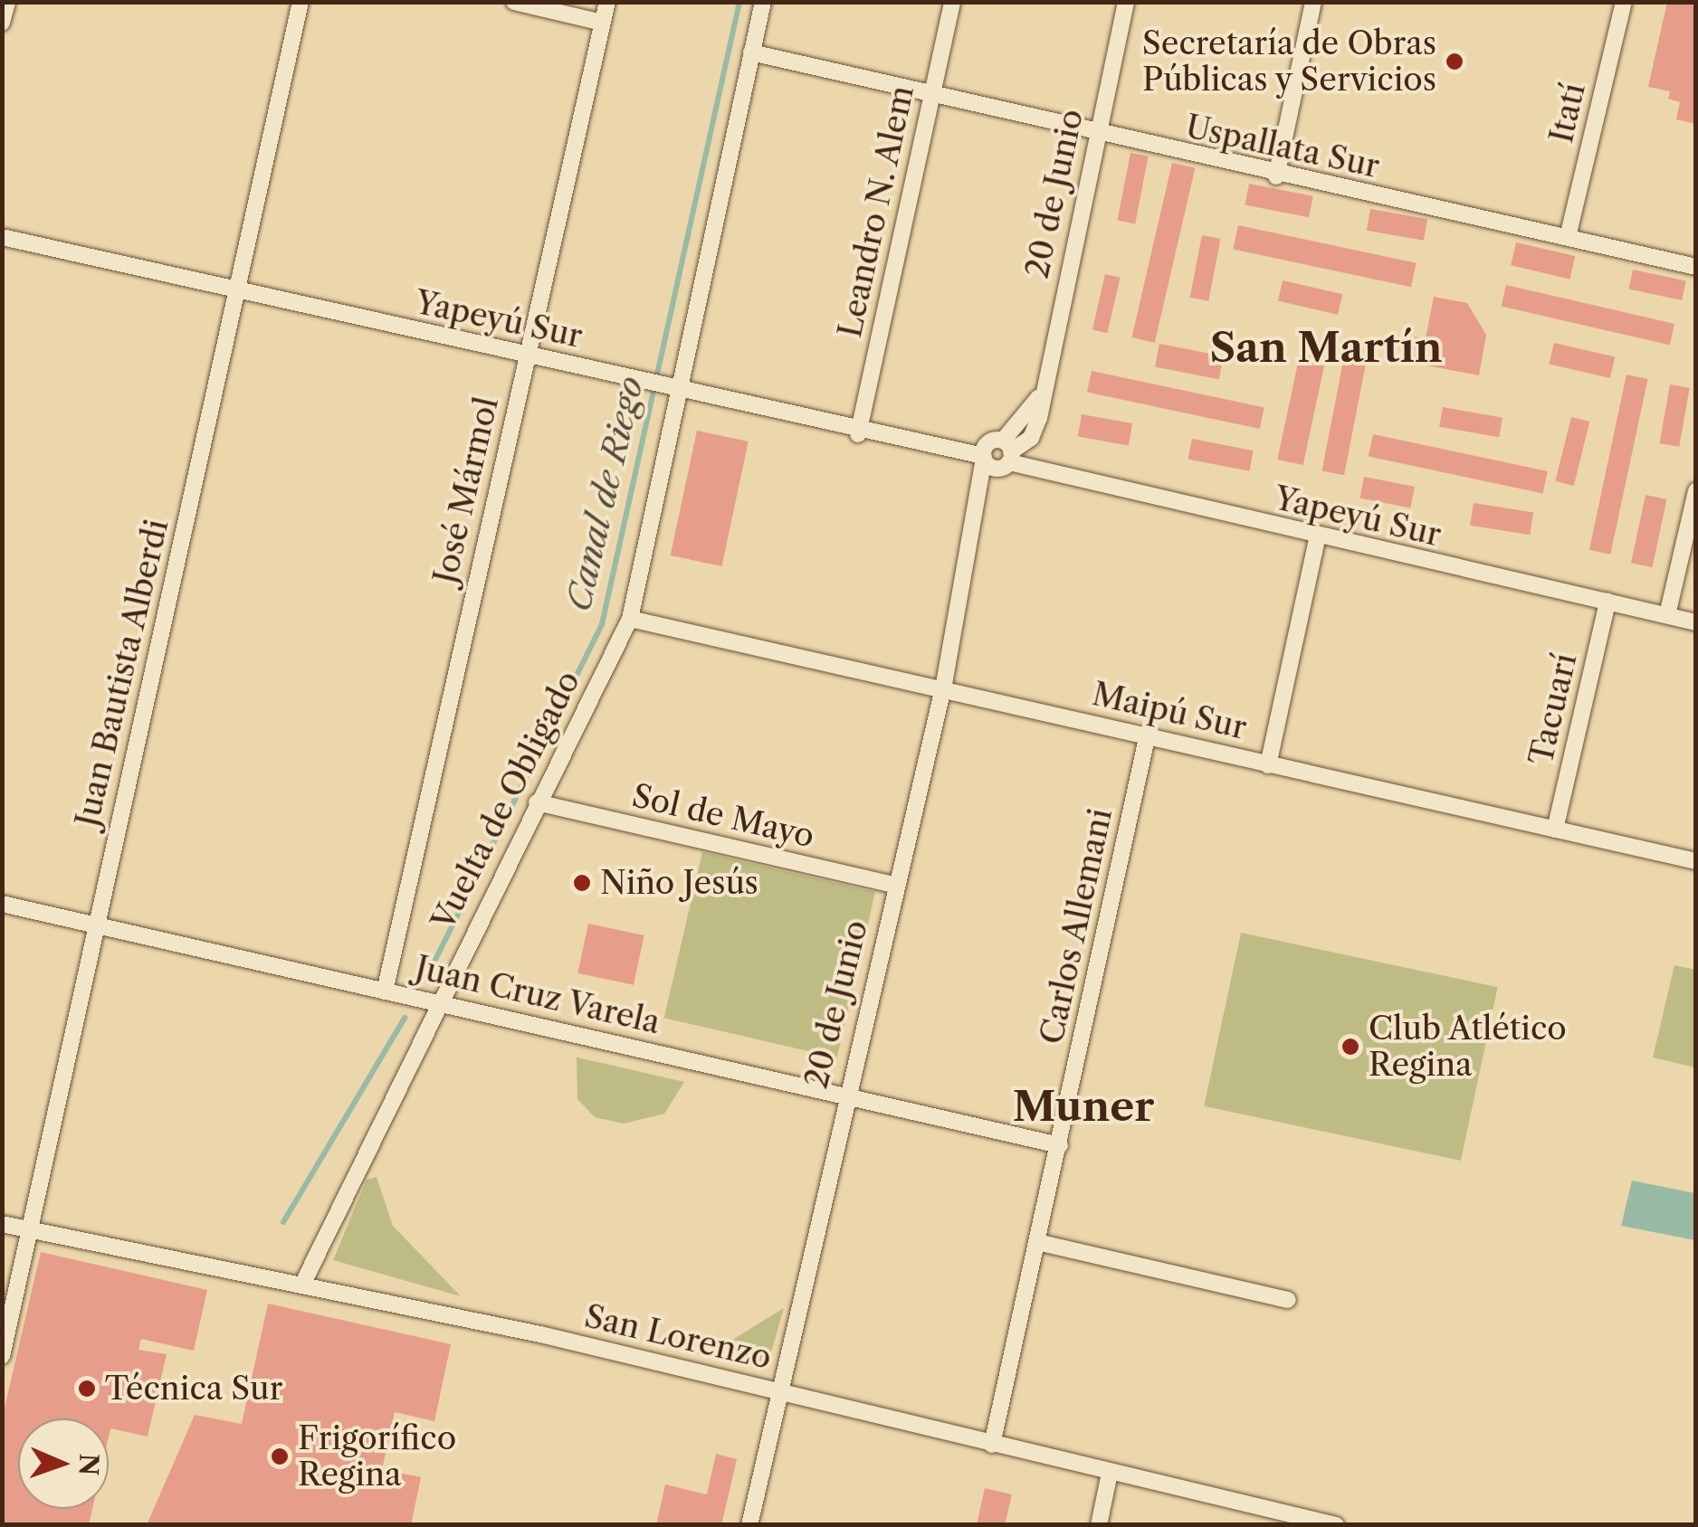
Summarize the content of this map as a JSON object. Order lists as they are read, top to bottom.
{
  "streets": {
    "street": [
      "Itatí",
      "Uspallata Sur",
      "20 de Junio",
      "Leandro N. Alem",
      "Yapeyú Sur",
      "José Mármol",
      "Juan Bautista Alberdi",
      "Tacuarí",
      "Maipú Sur",
      "Vuelta de Obligado",
      "Sol de Mayo",
      "Carlos Allemani",
      "Juan Cruz Varela",
      "San Lorenzo"
    ]
  },
  "crossings": [
    ["Itatí", "Uspallata Sur"],
    ["Uspallata Sur", "20 de Junio"],
    ["Uspallata Sur", "Leandro N. Alem"],
    ["Uspallata Sur", "Vuelta de Obligado"],
    ["20 de Junio", "Yapeyú Sur"],
    ["20 de Junio", "Maipú Sur"],
    ["20 de Junio", "Sol de Mayo"],
    ["20 de Junio", "Juan Cruz Varela"],
    ["20 de Junio", "San Lorenzo"],
    ["Leandro N. Alem", "Yapeyú Sur"],
    ["Yapeyú Sur", "José Mármol"],
    ["Yapeyú Sur", "Juan Bautista Alberdi"],
    ["Yapeyú Sur", "Tacuarí"],
    ["Yapeyú Sur", "Vuelta de Obligado"],
    ["José Mármol", "Juan Cruz Varela"],
    ["Juan Bautista Alberdi", "Juan Cruz Varela"],
    ["Juan Bautista Alberdi", "San Lorenzo"],
    ["Tacuarí", "Maipú Sur"],
    ["Maipú Sur", "Vuelta de Obligado"],
    ["Maipú Sur", "Carlos Allemani"],
    ["Vuelta de Obligado", "Sol de Mayo"],
    ["Vuelta de Obligado", "Juan Cruz Varela"],
    ["Vuelta de Obligado", "San Lorenzo"],
    ["Carlos Allemani", "Juan Cruz Varela"],
    ["Carlos Allemani", "San Lorenzo"]
  ],
  "districts": ["San Martín", "Muner"],
  "water": ["Canal de Riego"],
  "places": [
    "Secretaría de Obras Públicas y Servicios",
    "Niño Jesús",
    "Club Atlético Regina",
    "Técnica Sur",
    "Frigorífico Regina"
  ],
  "north": "right"
}
